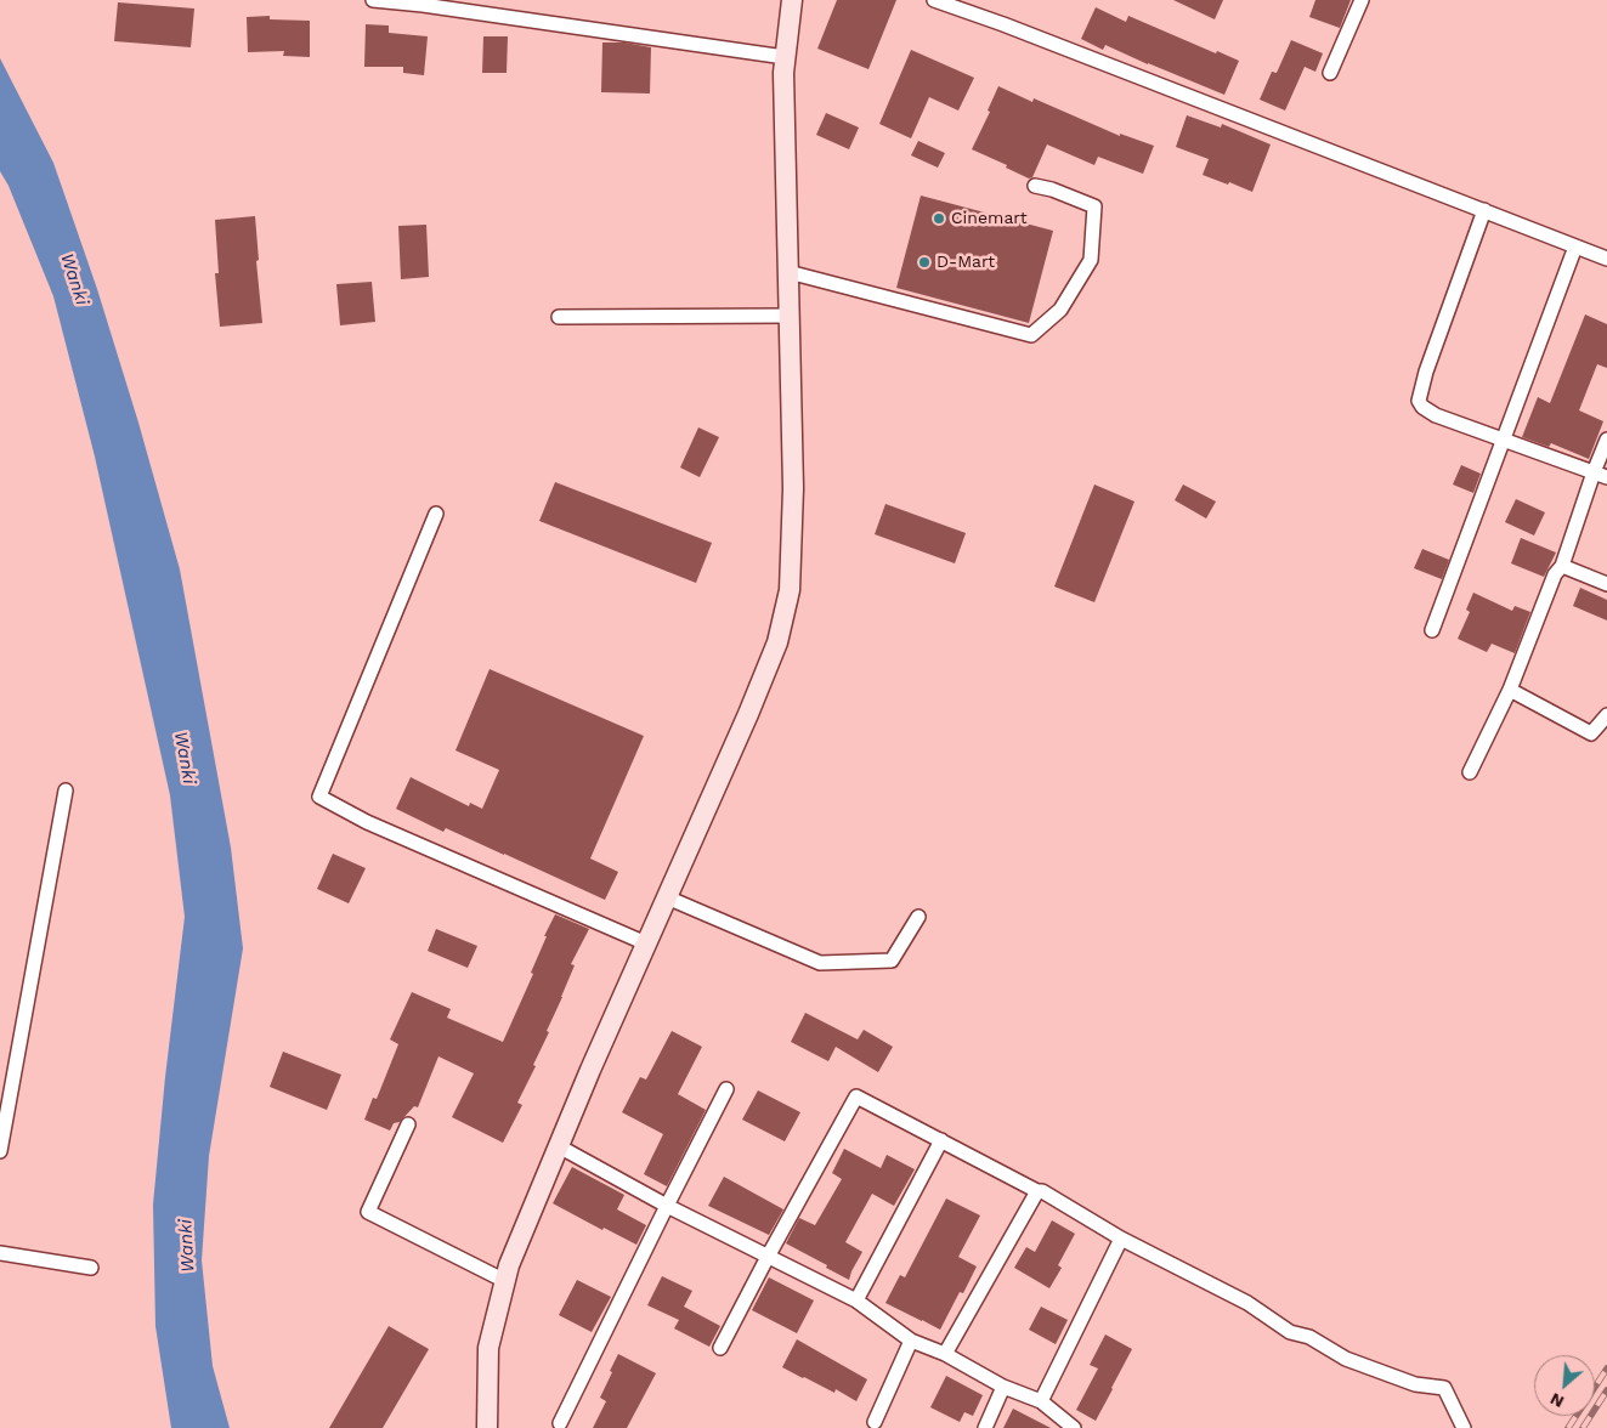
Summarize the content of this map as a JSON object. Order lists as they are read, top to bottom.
{
  "water": ["Wanki"],
  "places": ["Cinemart", "D-Mart"],
  "north": "bottom left"
}
